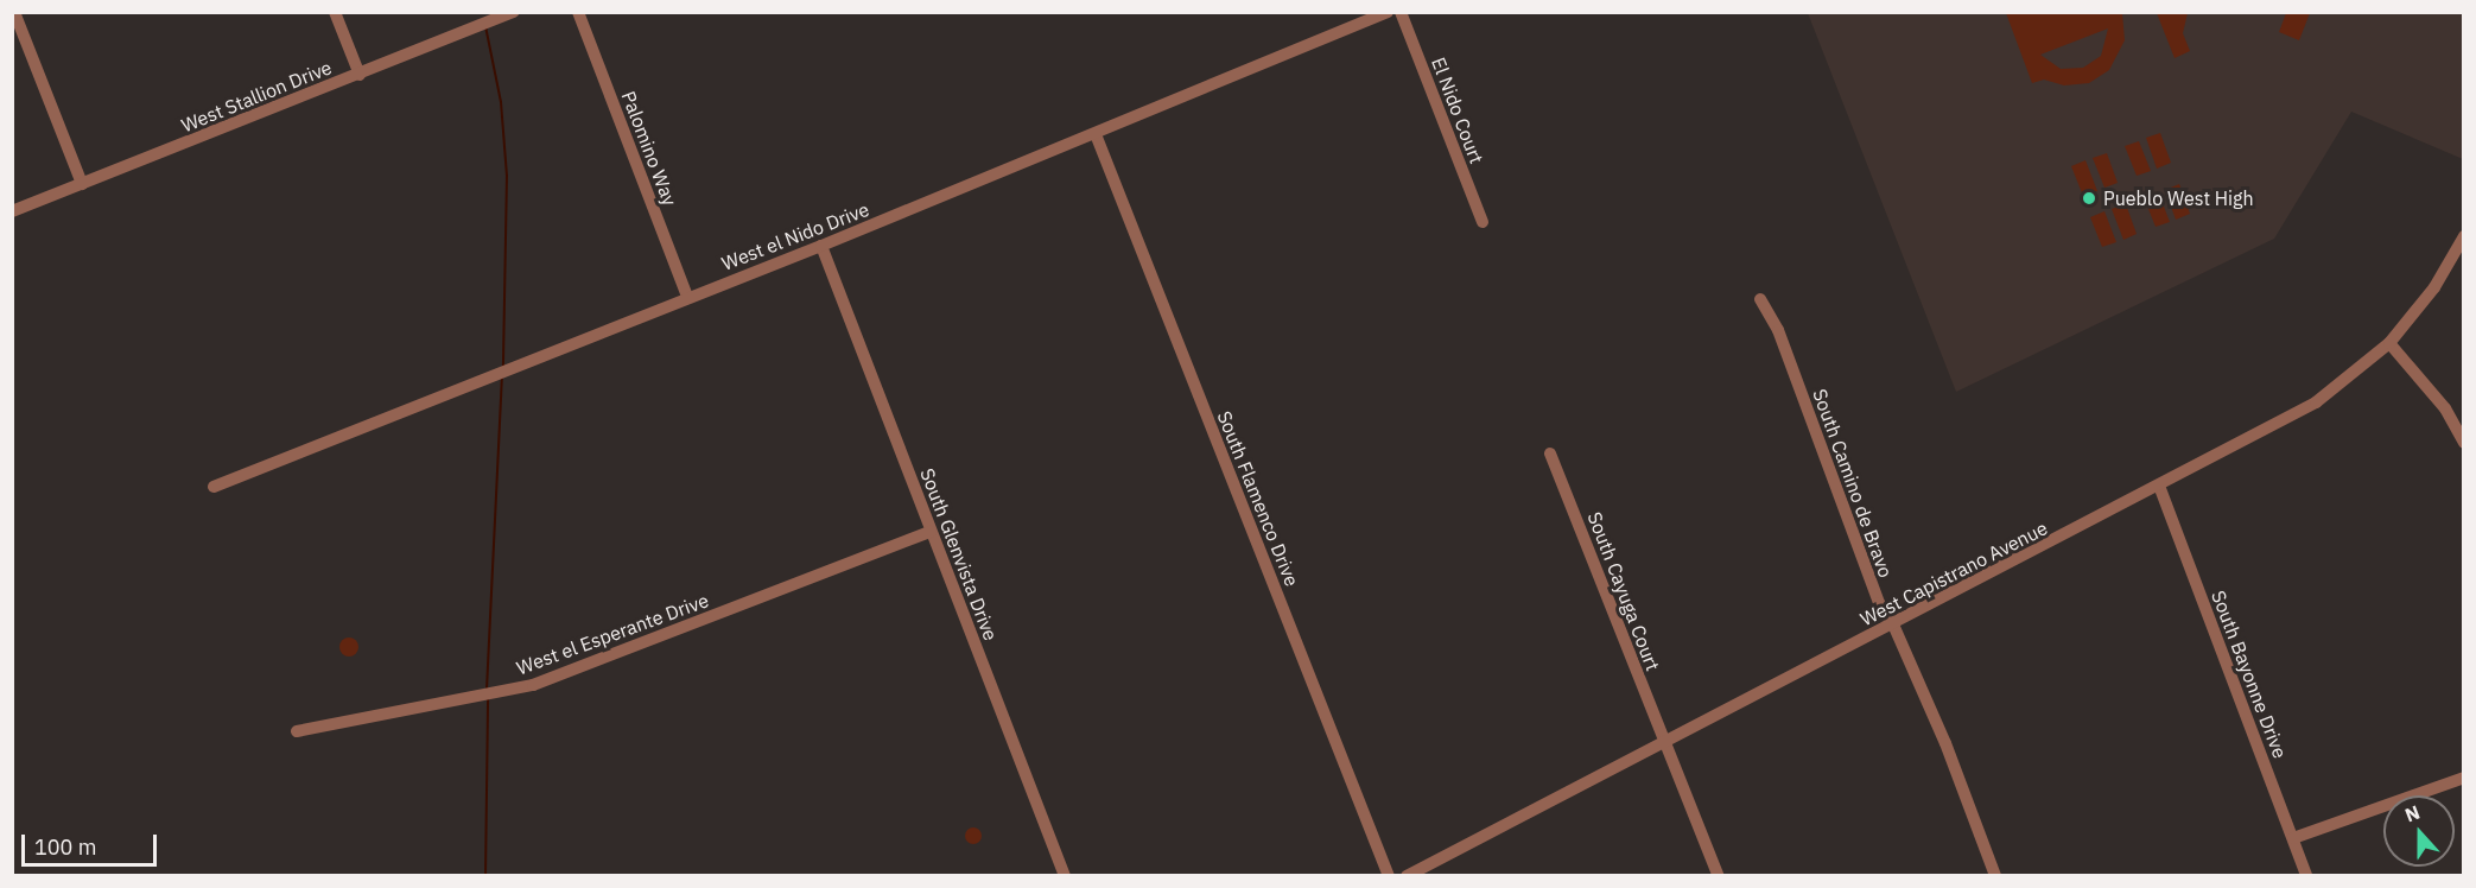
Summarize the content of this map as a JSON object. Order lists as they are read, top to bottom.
{
  "streets": {
    "street": [
      "West Stallion Drive",
      "El Nido Court",
      "Palomino Way",
      "West el Nido Drive",
      "South Camino de Bravo",
      "South Flamenco Drive",
      "South Glenvista Drive",
      "West Capistrano Avenue",
      "South Cayuga Court",
      "West el Esperante Drive",
      "South Bayonne Drive"
    ]
  },
  "crossings": [
    ["Palomino Way", "West el Nido Drive"],
    ["West el Nido Drive", "South Flamenco Drive"],
    ["West el Nido Drive", "South Glenvista Drive"],
    ["South Camino de Bravo", "West Capistrano Avenue"],
    ["South Glenvista Drive", "West el Esperante Drive"],
    ["West Capistrano Avenue", "South Cayuga Court"],
    ["West Capistrano Avenue", "South Bayonne Drive"]
  ],
  "places": ["Pueblo West High"],
  "scale_bar": "100 m",
  "north": "top"
}
